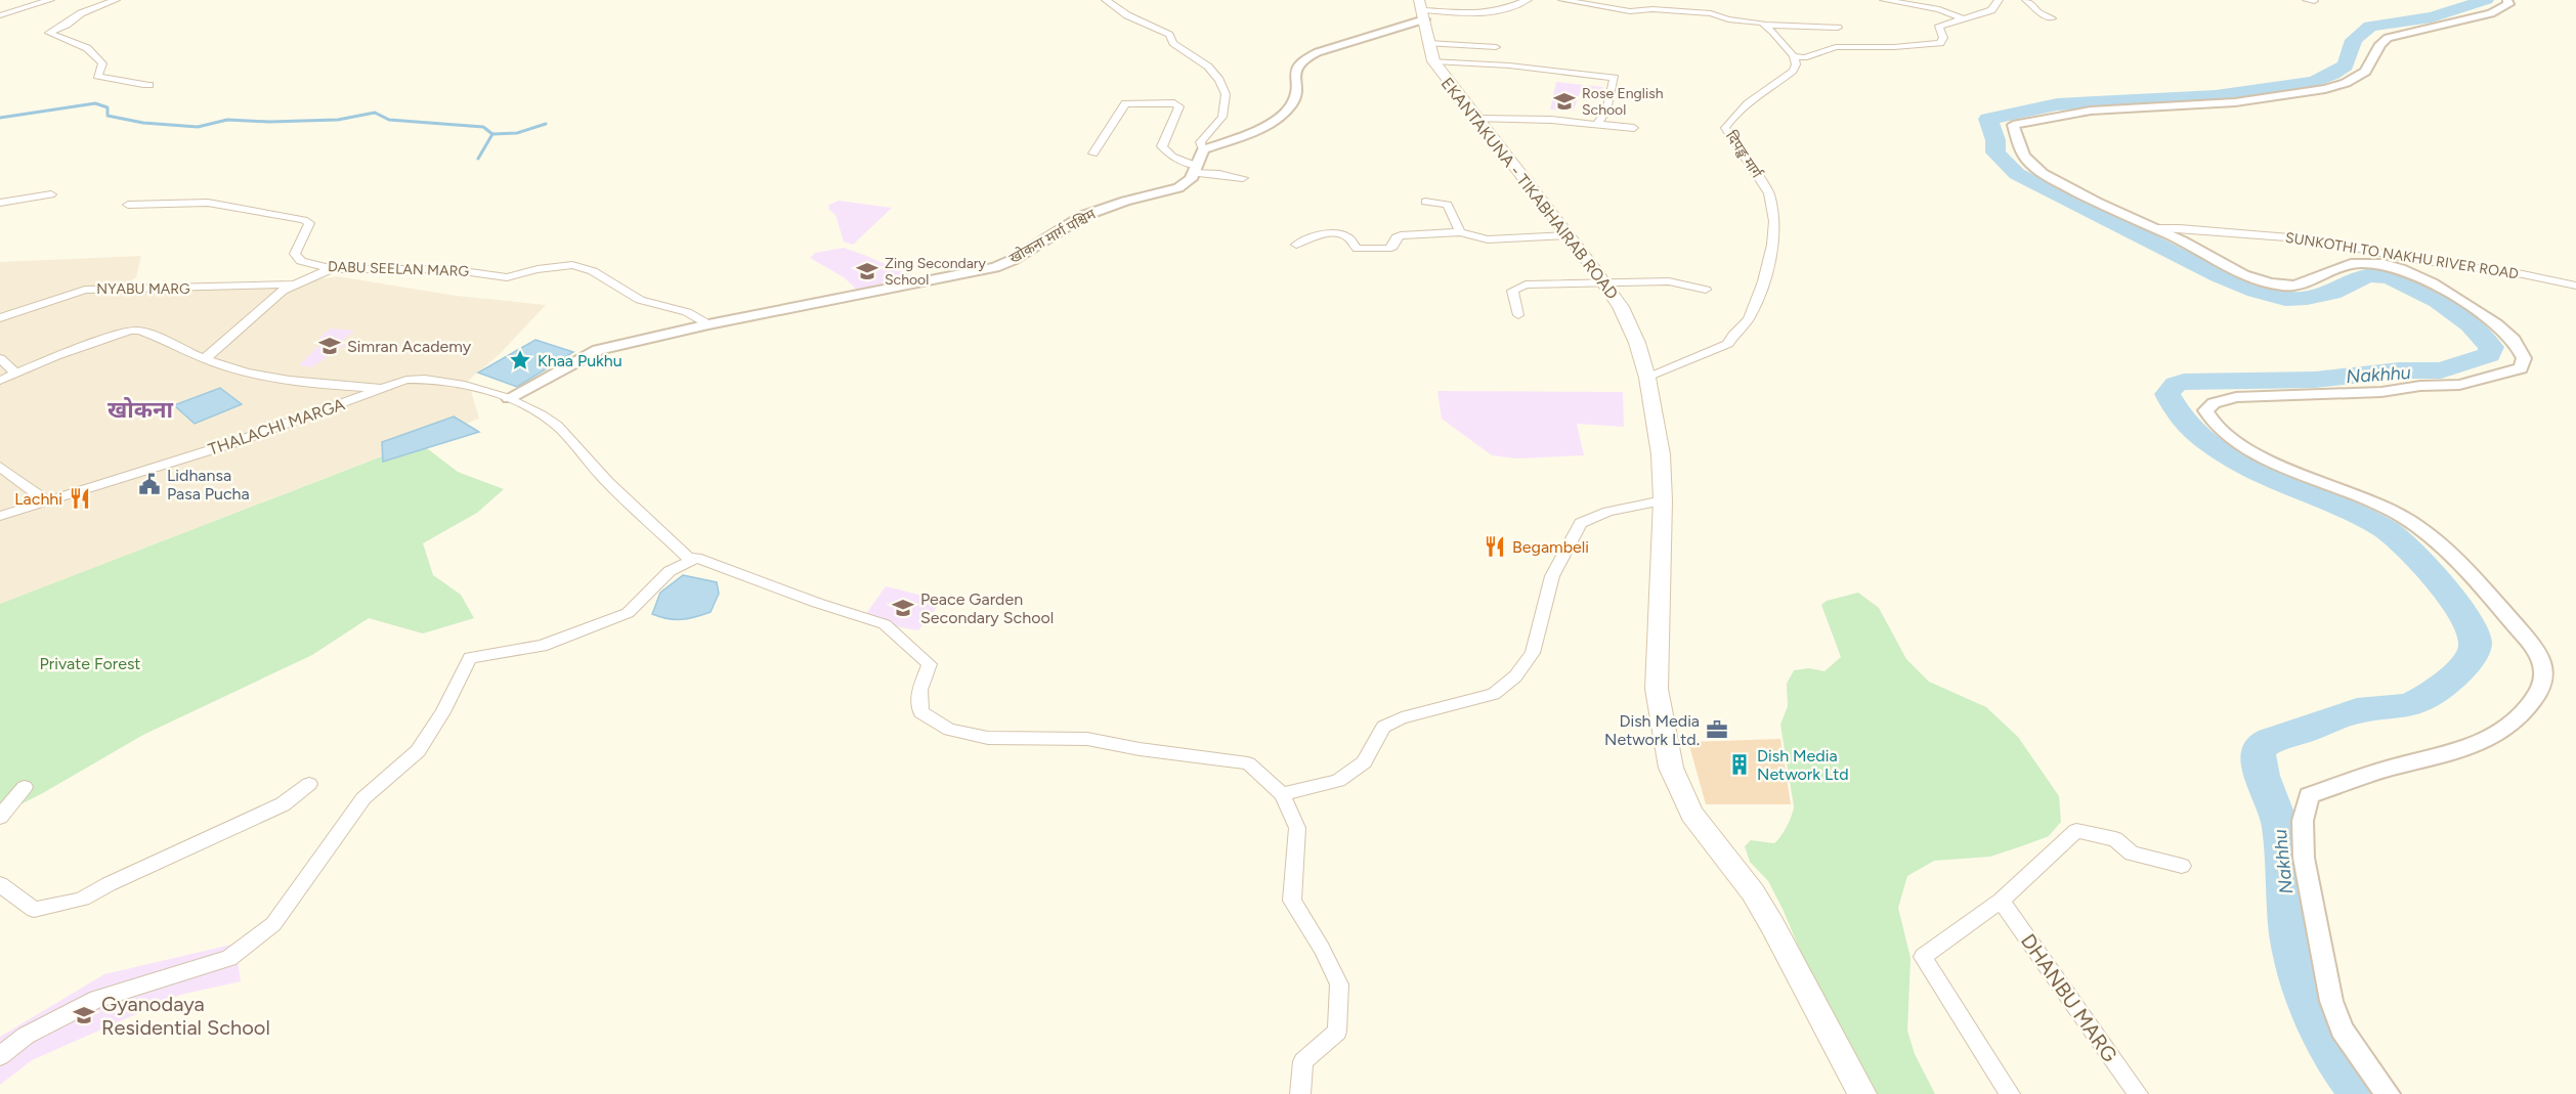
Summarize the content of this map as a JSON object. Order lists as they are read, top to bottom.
{
  "streets": {
    "main road": ["EKANTAKUNA - TIKABHAIRAB ROAD"],
    "street": [
      "दिपङ्ख मार्ग",
      "खोकना मार्ग पश्चिम",
      "SUNKOTHI TO NAKHU RIVER ROAD",
      "DABU SEELAN MARG",
      "NYABU MARG",
      "THALACHI MARGA",
      "DHANBU MARG"
    ]
  },
  "crossings": [
    ["दिपङ्ख मार्ग", "EKANTAKUNA - TIKABHAIRAB ROAD"],
    ["खोकना मार्ग पश्चिम", "DABU SEELAN MARG"],
    ["खोकना मार्ग पश्चिम", "THALACHI MARGA"]
  ],
  "districts": ["खोकना"],
  "water": ["Nakhhu"],
  "parks": ["Private Forest"],
  "places": {
    "school or university": [
      "Rose English School",
      "Zing Secondary School",
      "Simran Academy",
      "Peace Garden Secondary School",
      "Gyanodaya Residential School"
    ],
    "place": ["Khaa Pukhu"],
    "public building": ["Lidhansa Pasa Pucha"],
    "restaurant": ["Lachhi", "Begambeli"],
    "office": ["Dish Media Network Ltd."],
    "building": ["Dish Media Network Ltd"]
  }
}
